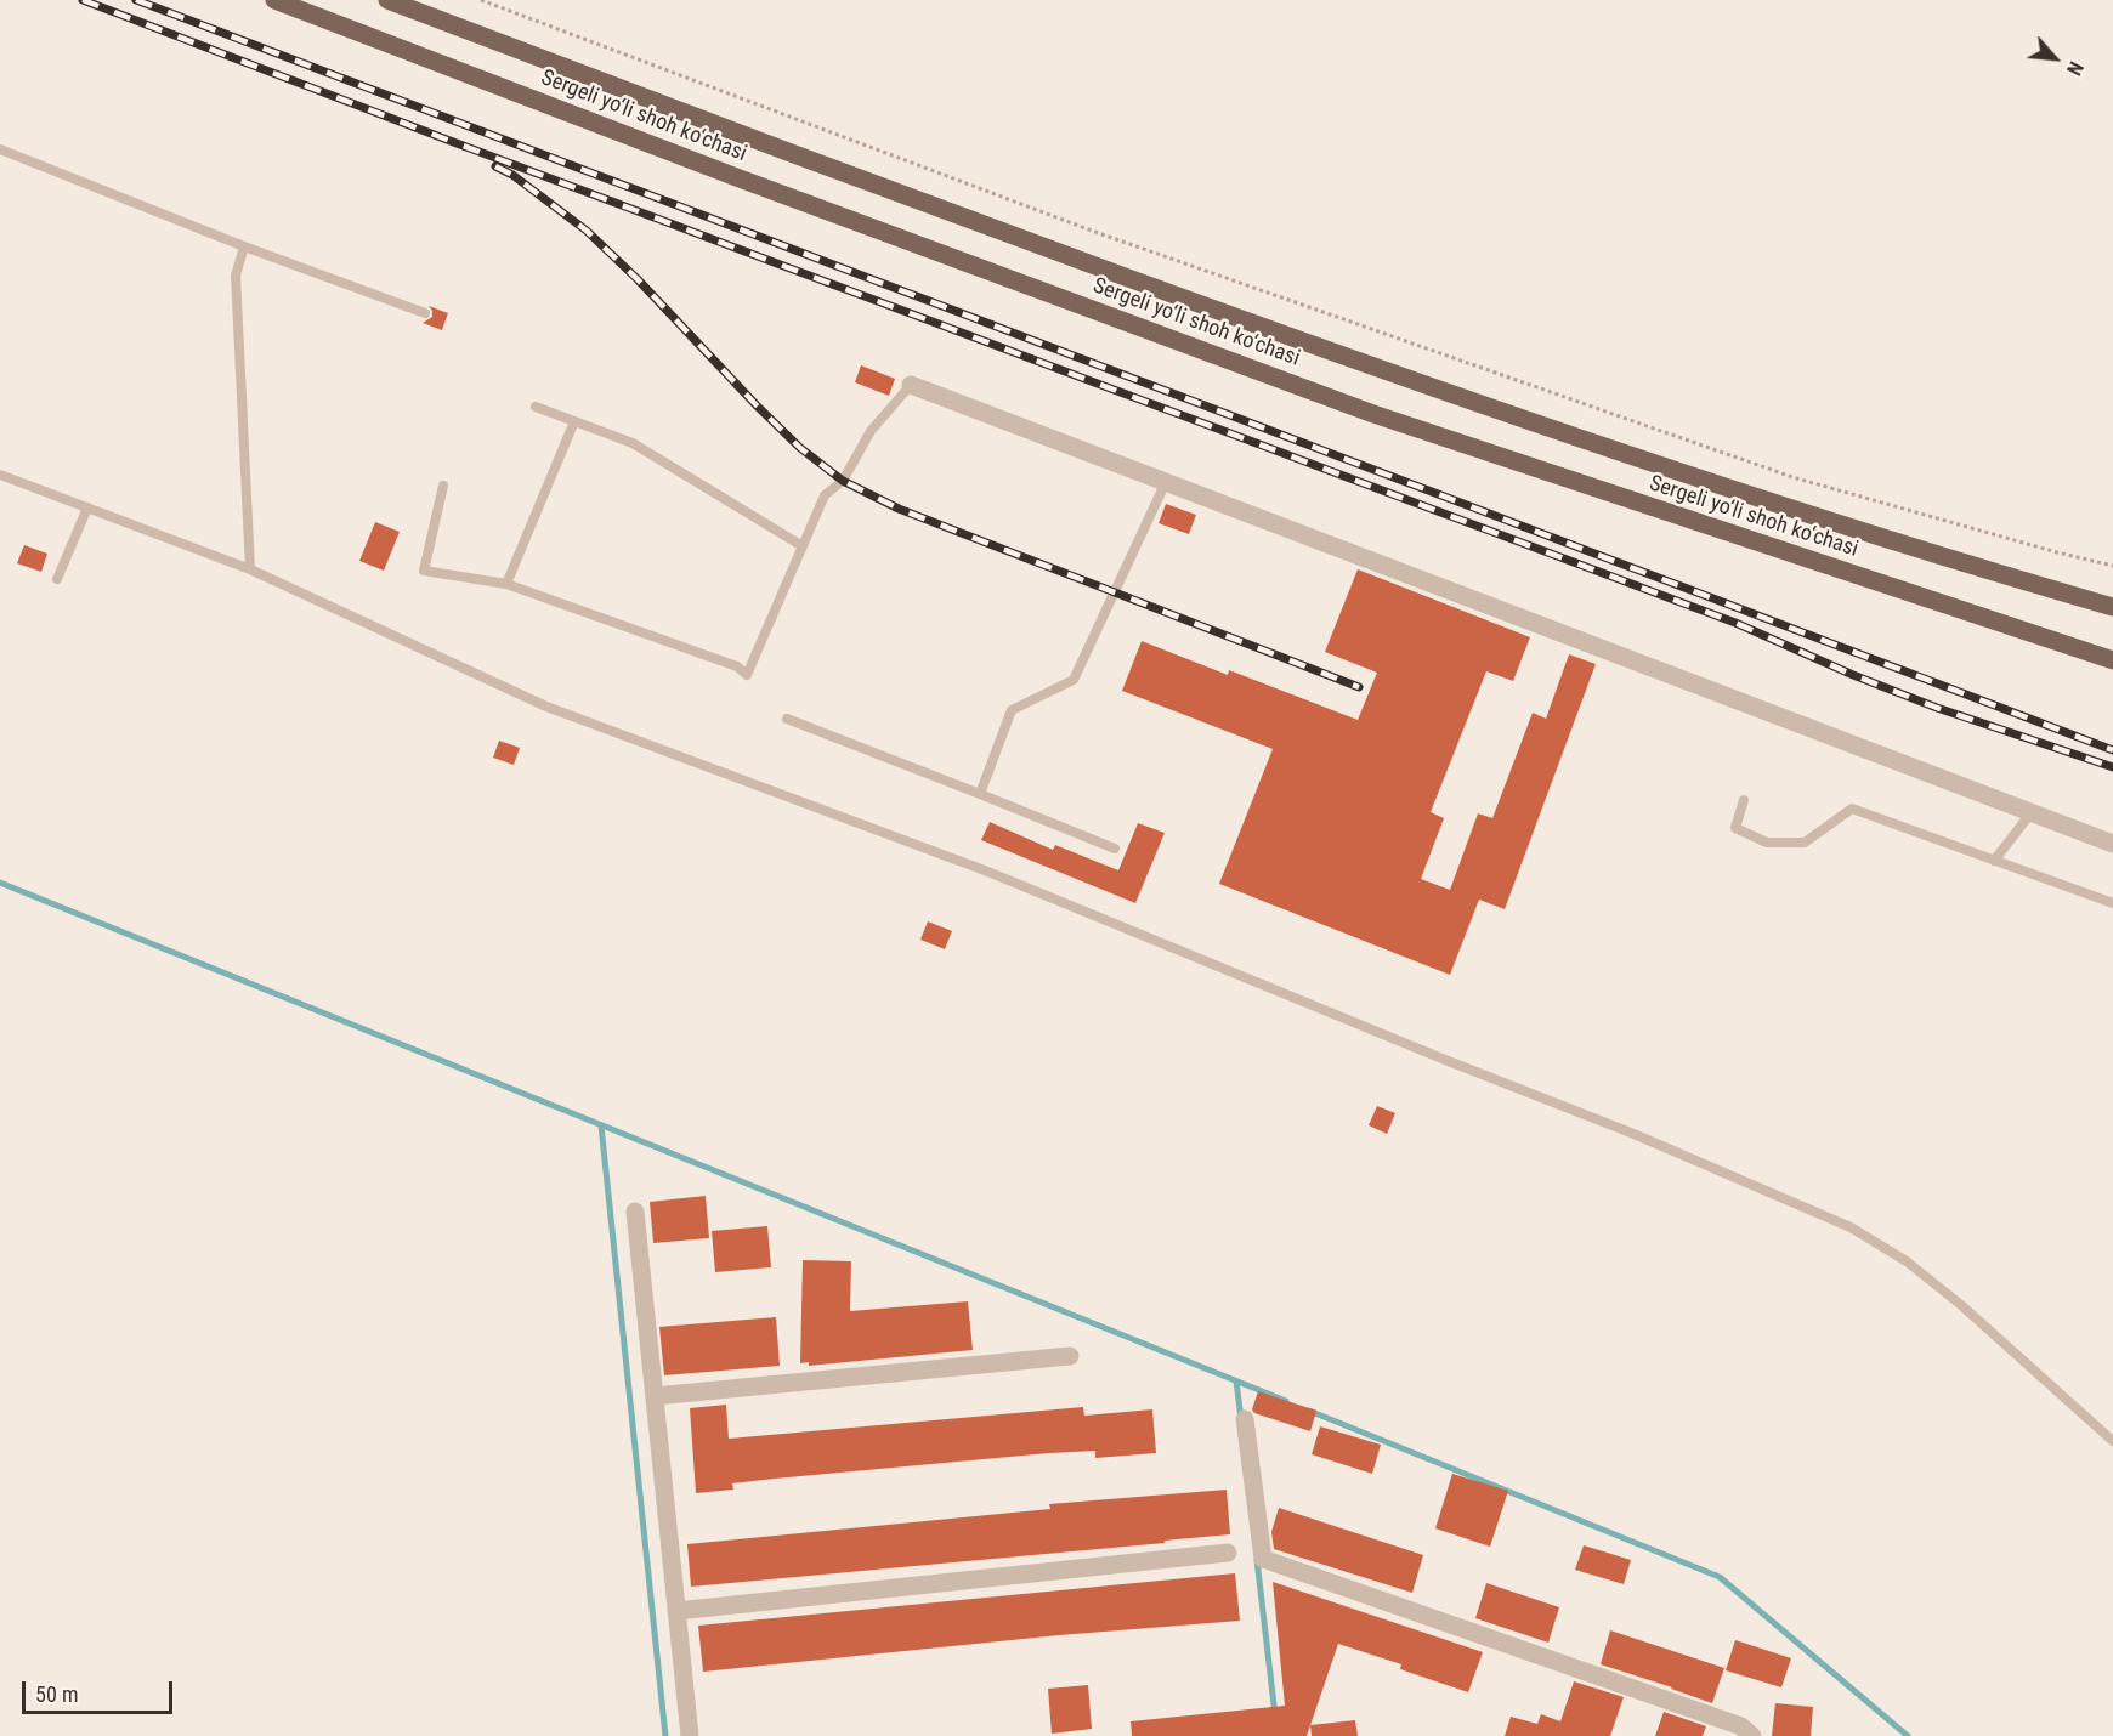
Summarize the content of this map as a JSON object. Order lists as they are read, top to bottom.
{
  "streets": {
    "main road": ["Sergeli yo‘li shoh ko‘chasi"]
  },
  "scale_bar": "50 m",
  "north": "bottom right"
}
